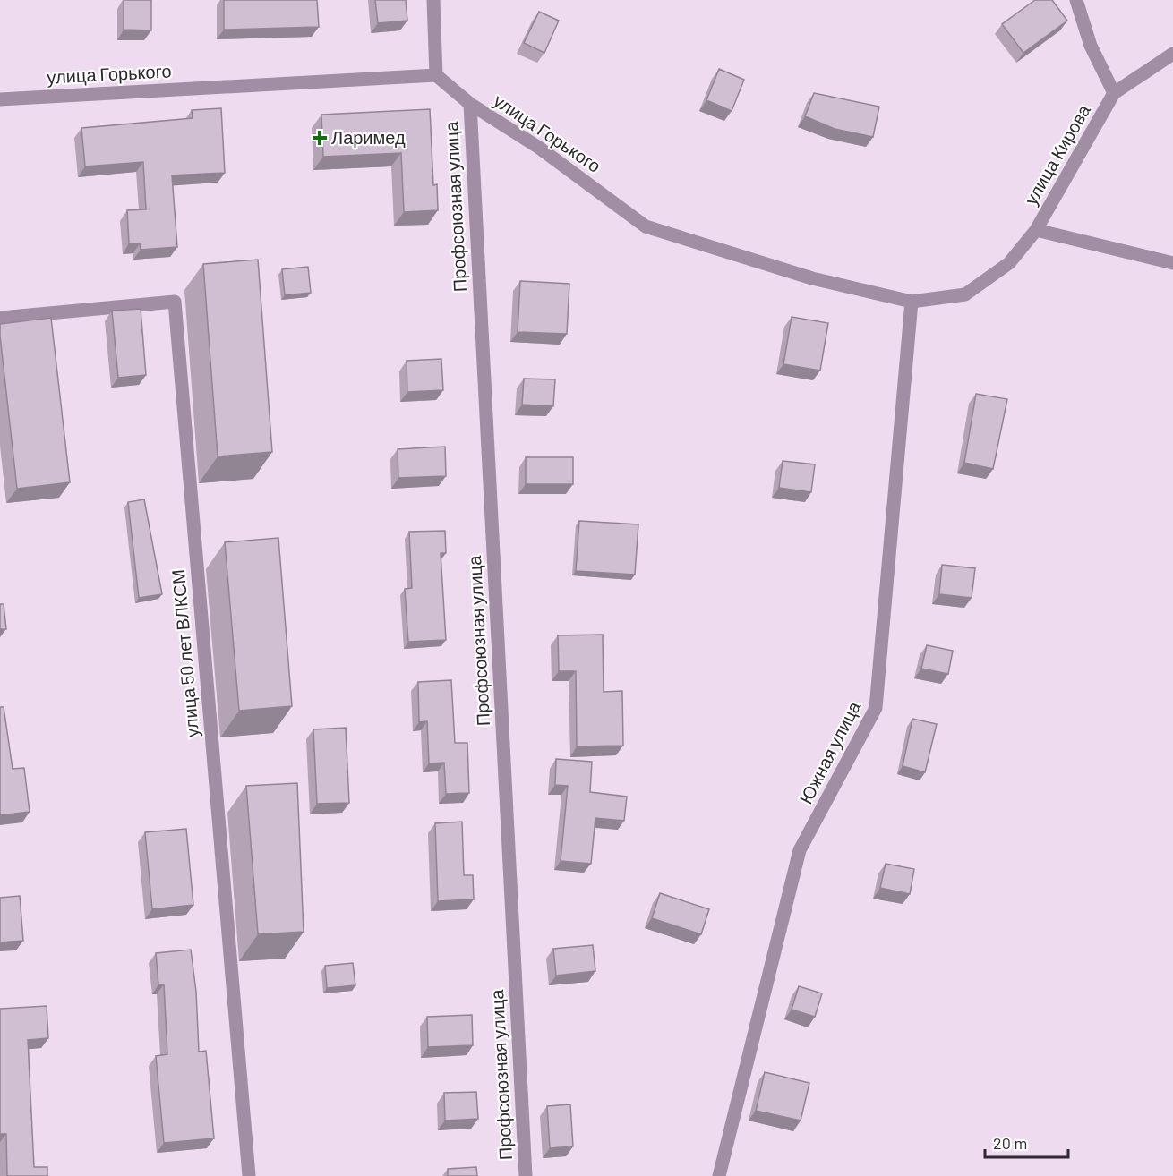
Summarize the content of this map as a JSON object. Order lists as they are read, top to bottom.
{
  "streets": {
    "street": [
      "улица Горького",
      "улица Кирова",
      "Профсоюзная улица",
      "улица 50 лет ВЛКСМ",
      "Южная улица"
    ]
  },
  "crossings": [
    ["улица Горького", "улица Кирова"],
    ["улица Горького", "Профсоюзная улица"],
    ["улица Горького", "Южная улица"]
  ],
  "places": {
    "health": ["Ларимед"]
  },
  "scale_bar": "20 m"
}
